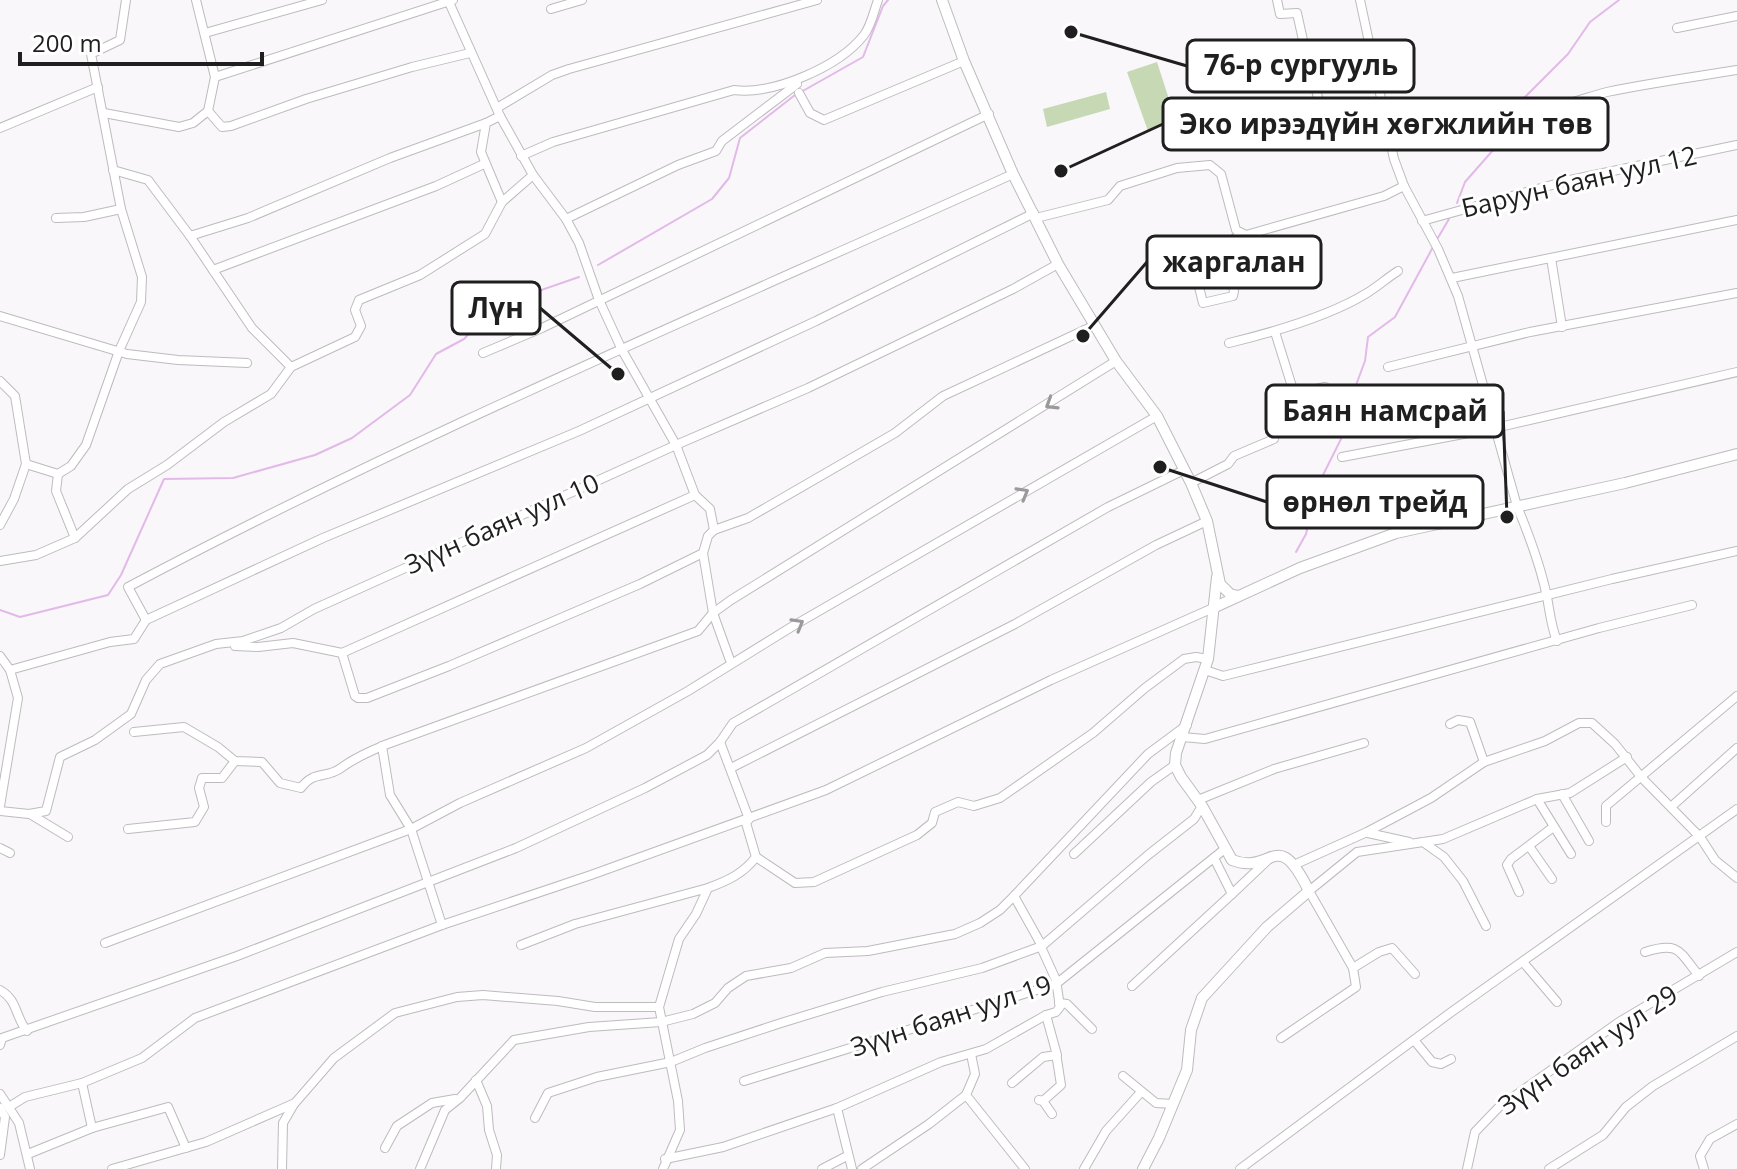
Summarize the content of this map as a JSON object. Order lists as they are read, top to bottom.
{
  "streets": {
    "street": [
      "Баруун баян уул 12",
      "Зүүн баян уул 10",
      "Зүүн баян уул 19",
      "Зүүн баян уул 29"
    ]
  },
  "places": [
    "76-р сургууль",
    "Эко ирээдүйн хөгжлийн төв",
    "жаргалан",
    "Лүн",
    "өрнөл трейд",
    "Баян намсрай"
  ],
  "scale_bar": "200 m"
}
